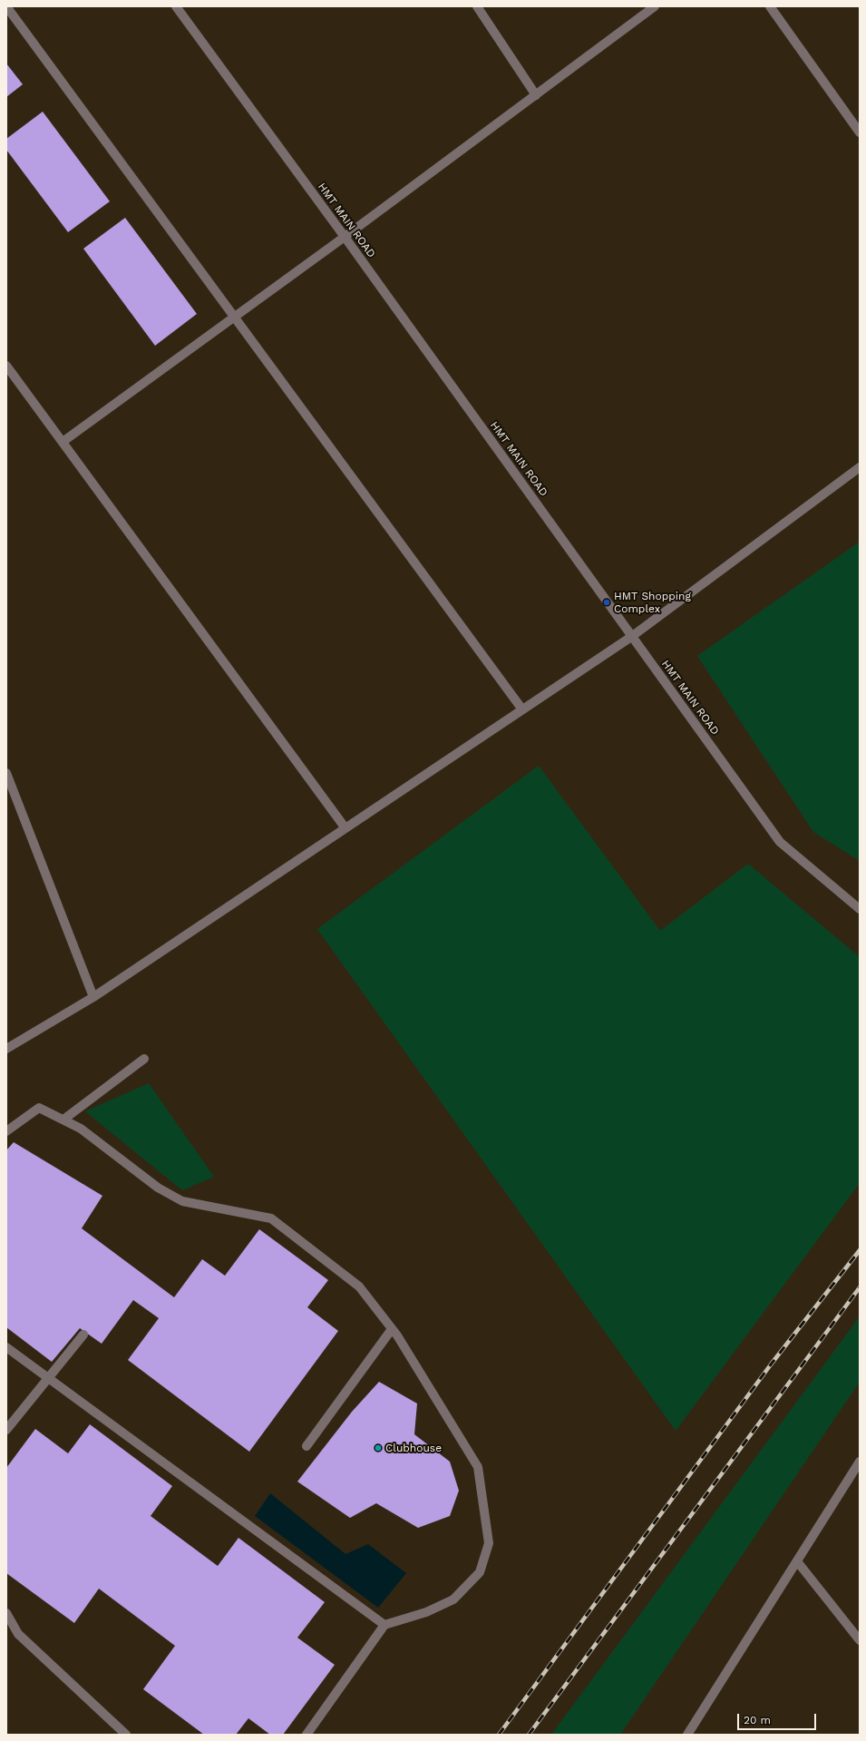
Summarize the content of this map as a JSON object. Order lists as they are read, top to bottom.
{
  "streets": {
    "street": ["HMT MAIN ROAD"]
  },
  "places": ["HMT Shopping Complex", "Clubhouse"],
  "scale_bar": "20 m"
}
